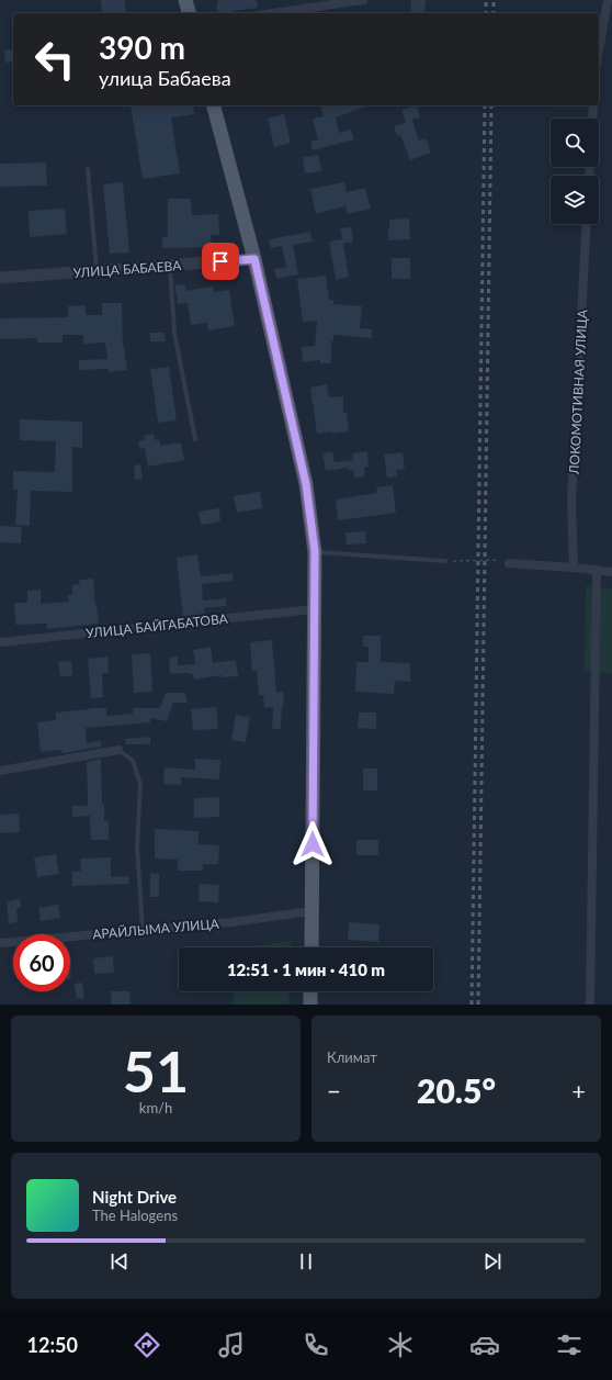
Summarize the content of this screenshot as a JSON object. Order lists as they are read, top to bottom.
{
  "streets": {
    "street": [
      "УЛИЦА БАБАЕВА",
      "ЛОКОМОТИВНАЯ УЛИЦА",
      "УЛИЦА БАЙГАБАТОВА",
      "АРАЙЛЫМА УЛИЦА"
    ]
  },
  "page": {
    "turn": ["390 m", "улица Бабаева"],
    "limit": "60",
    "trip": "12:51 · 1 мин · 410 m",
    "tile": [
      ["51", "km/h"],
      "Климат"
    ],
    "heat": ["−", "20.5°", "+"],
    "song": ["Night Drive", "The Halogens"],
    "tabs": "12:50"
  }
}
